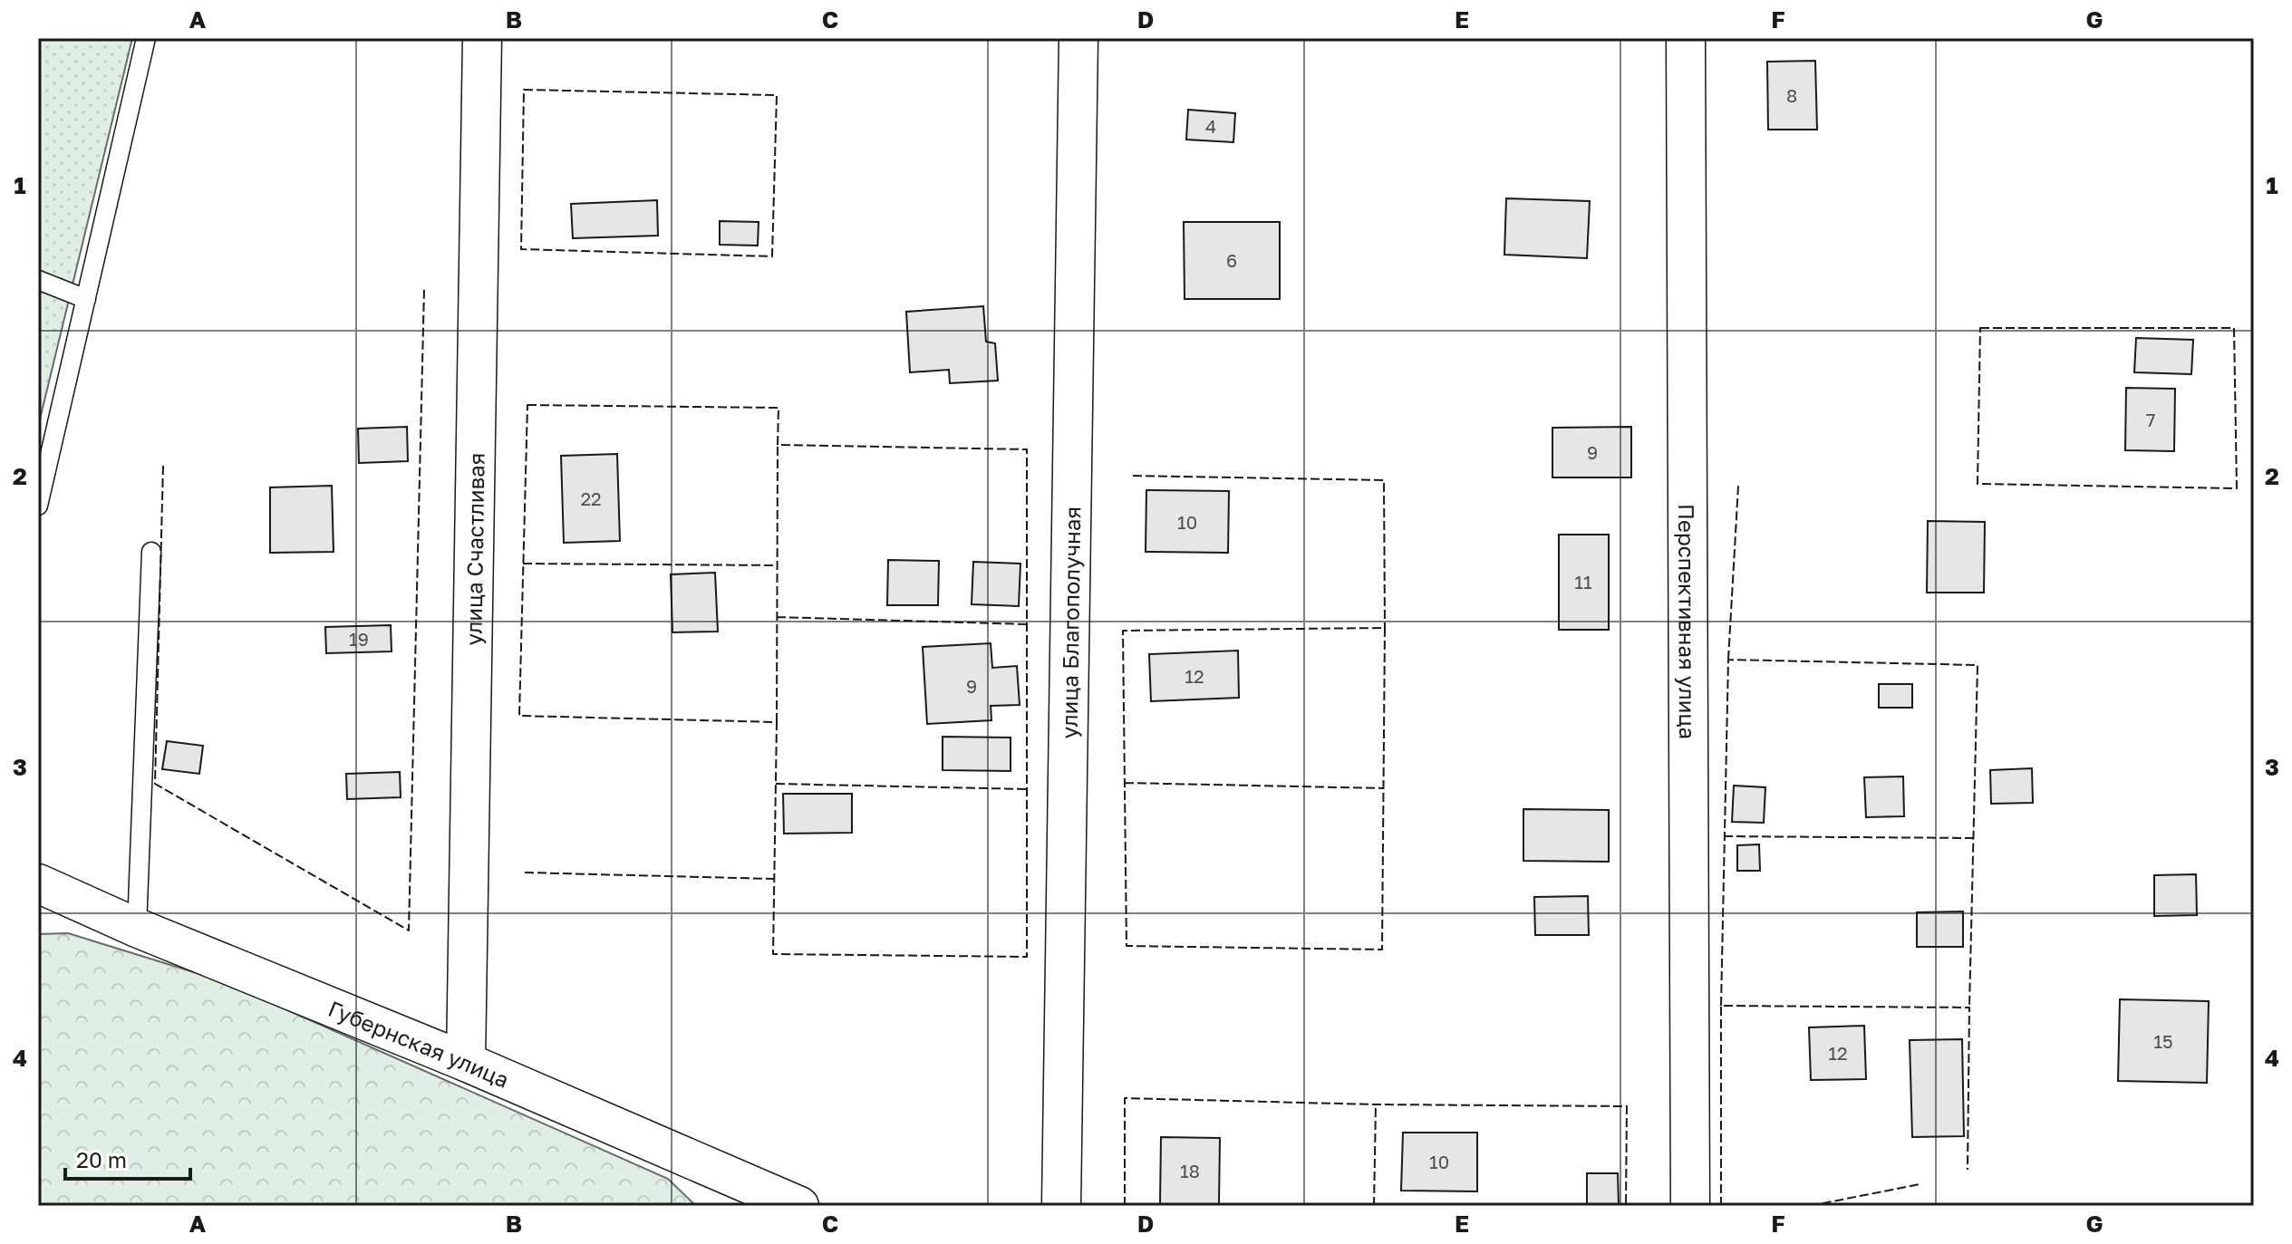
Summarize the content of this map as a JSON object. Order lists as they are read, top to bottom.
{
  "streets": {
    "street": [
      "улица Счастливая",
      "улица Благополучная",
      "Перспективная улица",
      "Губернская улица"
    ]
  },
  "crossings": [
    ["улица Счастливая", "Губернская улица"]
  ],
  "house_numbers": [
    "8",
    "4",
    "6",
    "7",
    "9",
    "22",
    "10",
    "11",
    "19",
    "12",
    "9",
    "15",
    "12",
    "10",
    "18"
  ],
  "scale_bar": "20 m",
  "grid": {
    "columns": [
      "A",
      "B",
      "C",
      "D",
      "E",
      "F",
      "G"
    ],
    "rows": [
      "1",
      "2",
      "3",
      "4"
    ]
  }
}
